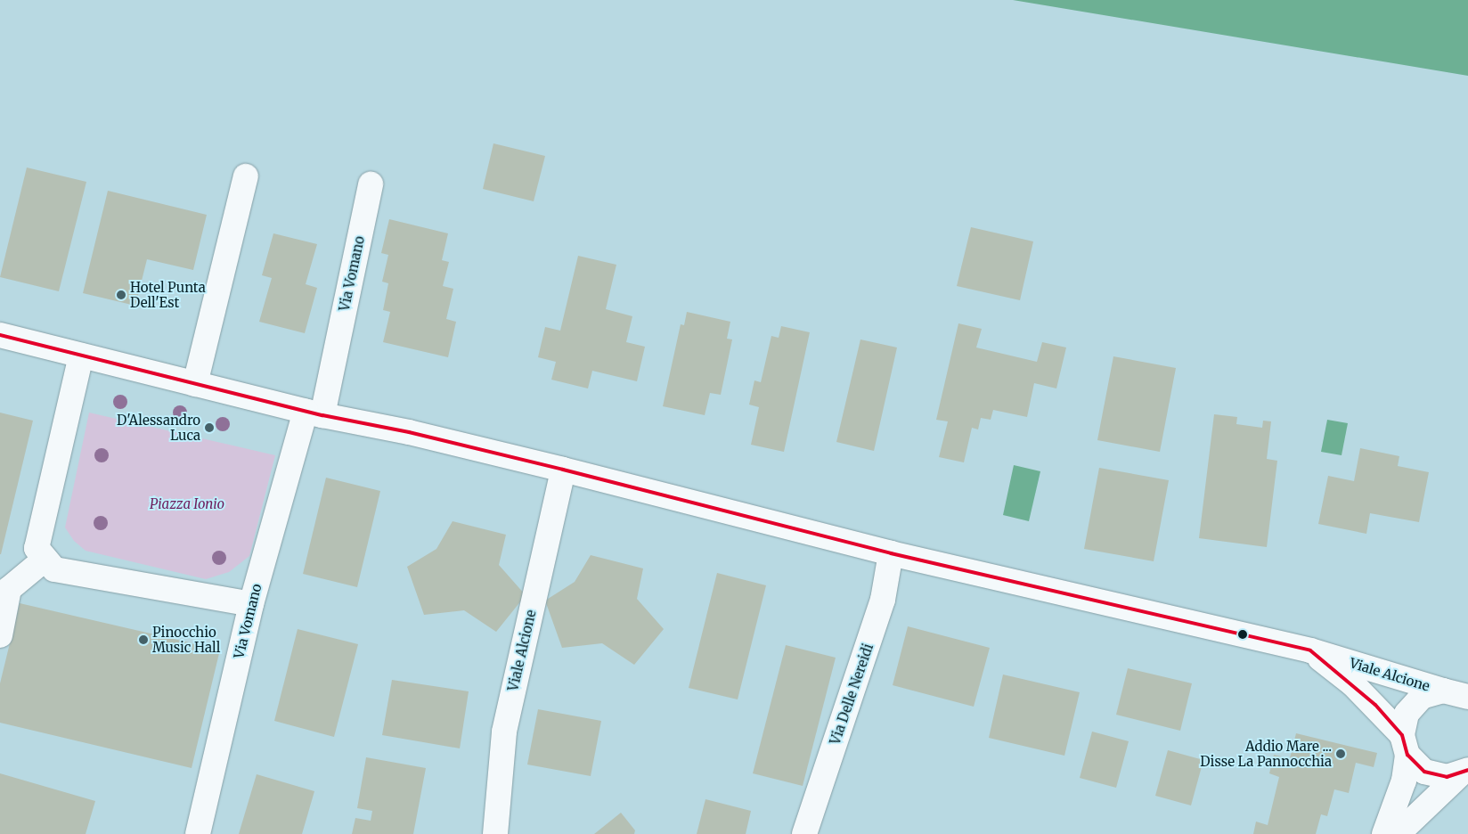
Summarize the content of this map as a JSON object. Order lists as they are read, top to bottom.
{
  "streets": {
    "street": ["Via Vomano", "Viale Alcione", "Via Delle Nereidi"]
  },
  "crossings": [
    ["Via Vomano", "Viale Alcione"],
    ["Viale Alcione", "Via Delle Nereidi"]
  ],
  "parks": ["Piazza Ionio"],
  "places": [
    "Hotel Punta Dell'Est",
    "D'Alessandro Luca",
    "Pinocchio Music Hall",
    "Addio Mare ... Disse La Pannocchia"
  ]
}
